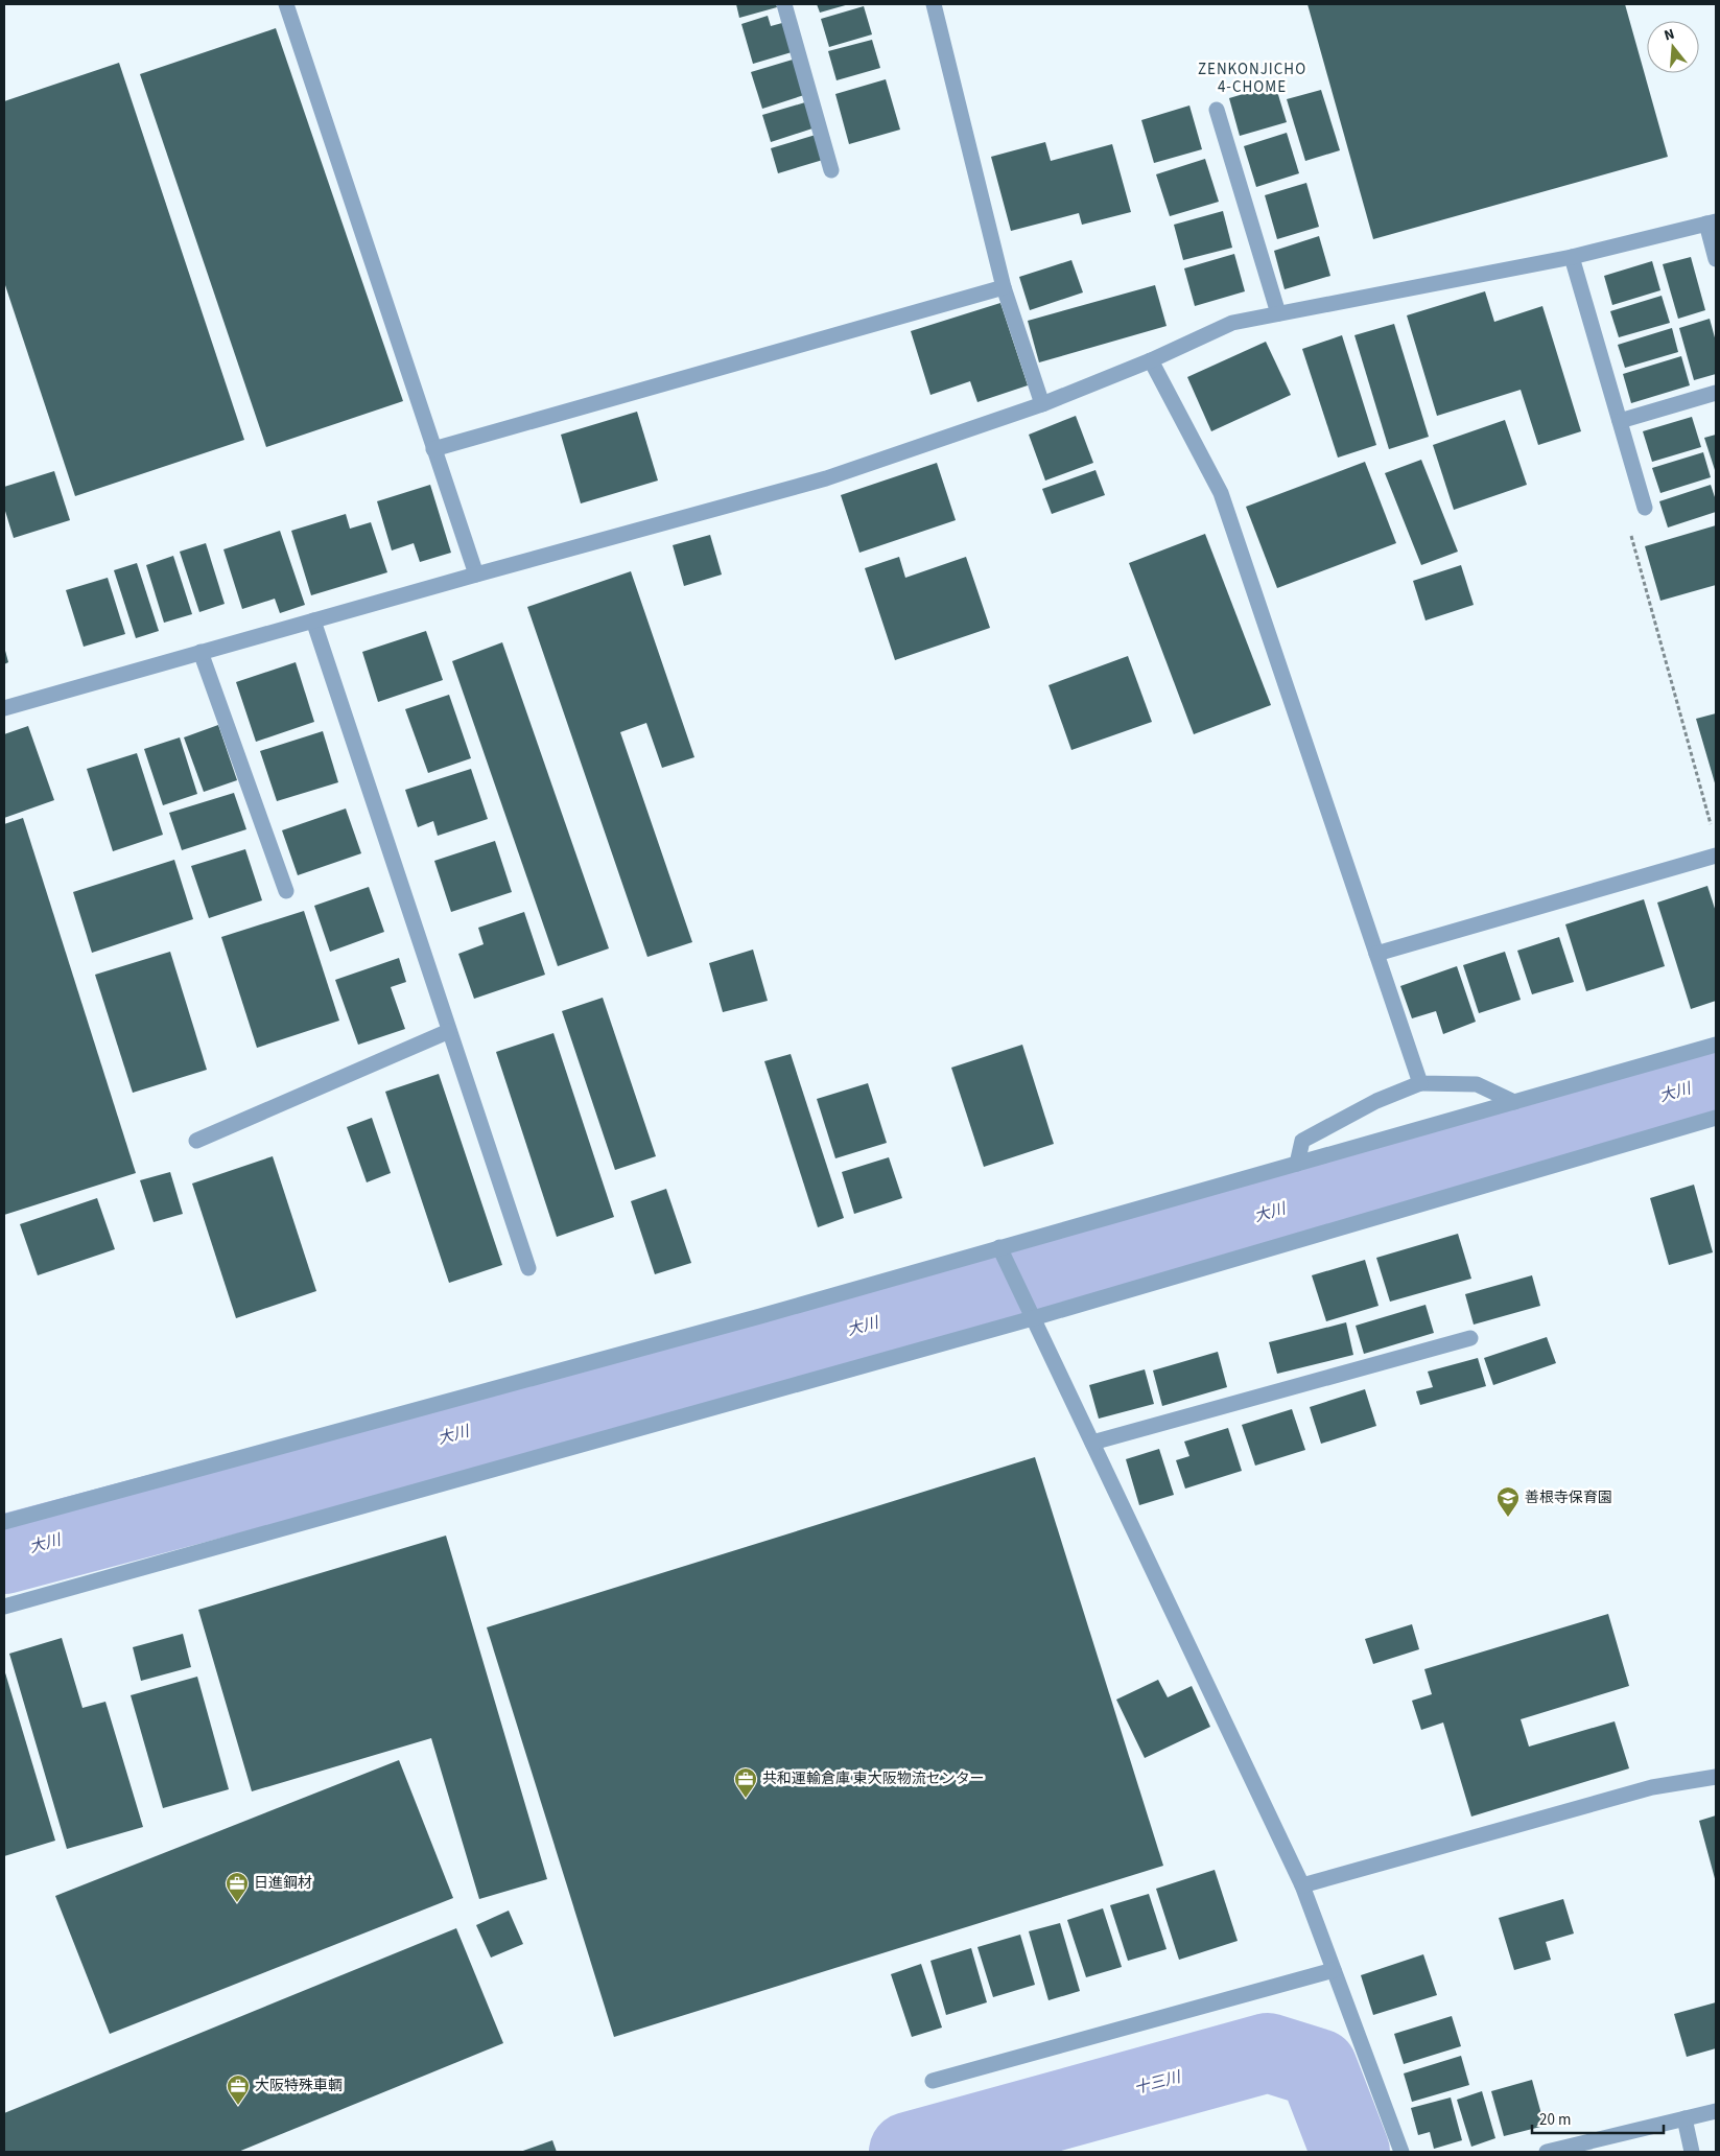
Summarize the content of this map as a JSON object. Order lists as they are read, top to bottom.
{
  "districts": ["ZENKONJICHO 4-CHOME"],
  "water": ["大川", "十三川"],
  "places": {
    "school or university": ["善根寺保育園"],
    "office": ["共和運輸倉庫 東大阪物流センター", "日進鋼材", "大阪特殊車輌"]
  },
  "scale_bar": "20 m",
  "north": "top"
}
